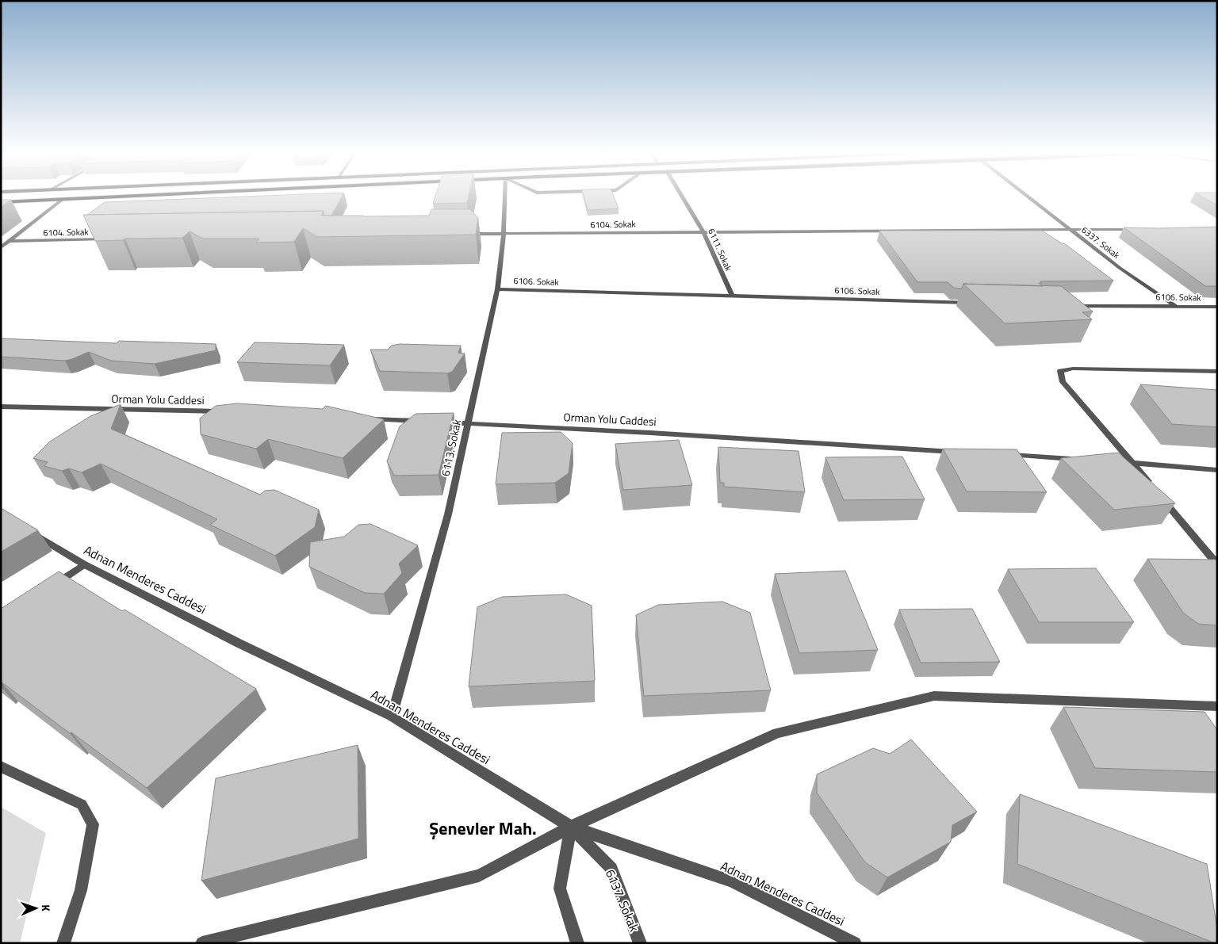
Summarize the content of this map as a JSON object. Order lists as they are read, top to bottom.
{
  "streets": {
    "street": [
      "6104. Sokak",
      "6337. Sokak",
      "6111. Sokak",
      "6106. Sokak",
      "Orman Yolu Caddesi",
      "6113. Sokak",
      "Adnan Menderes Caddesi",
      "6137. Sokak"
    ]
  },
  "crossings": [
    ["6104. Sokak", "6337. Sokak"],
    ["6104. Sokak", "6111. Sokak"],
    ["6104. Sokak", "6113. Sokak"],
    ["6337. Sokak", "6106. Sokak"],
    ["6111. Sokak", "6106. Sokak"],
    ["6106. Sokak", "6113. Sokak"],
    ["Orman Yolu Caddesi", "6113. Sokak"],
    ["6113. Sokak", "Adnan Menderes Caddesi"],
    ["Adnan Menderes Caddesi", "6137. Sokak"]
  ],
  "districts": ["Şenevler Mah."],
  "north": "right"
}
